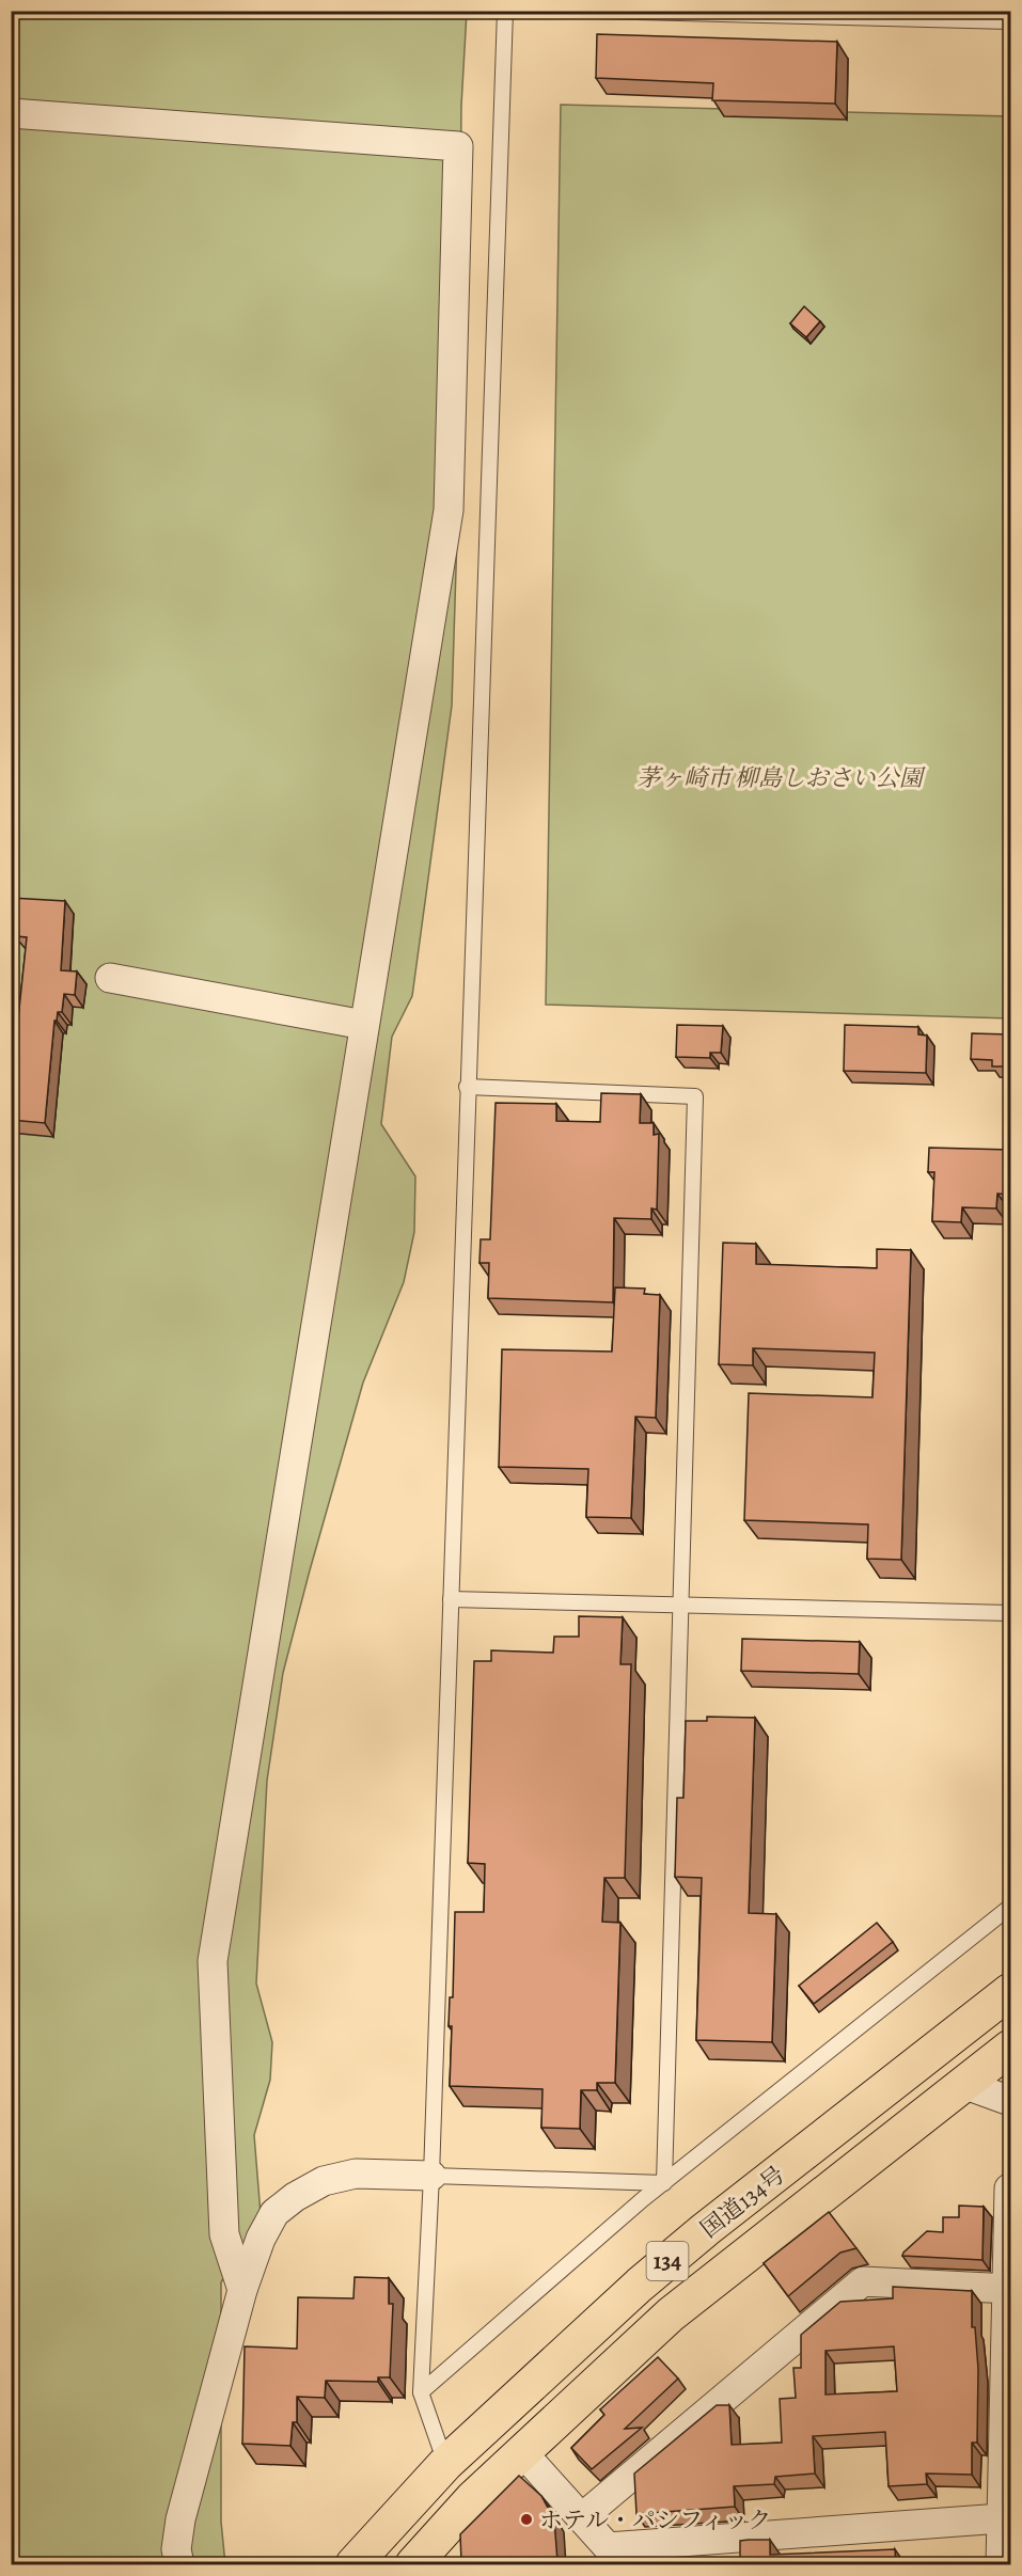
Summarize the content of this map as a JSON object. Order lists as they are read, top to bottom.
{
  "streets": {
    "highway": ["国道134号", "134"]
  },
  "parks": ["茅ヶ崎市 柳島しおさい公園"],
  "places": ["ホテル・パシフィック"]
}
